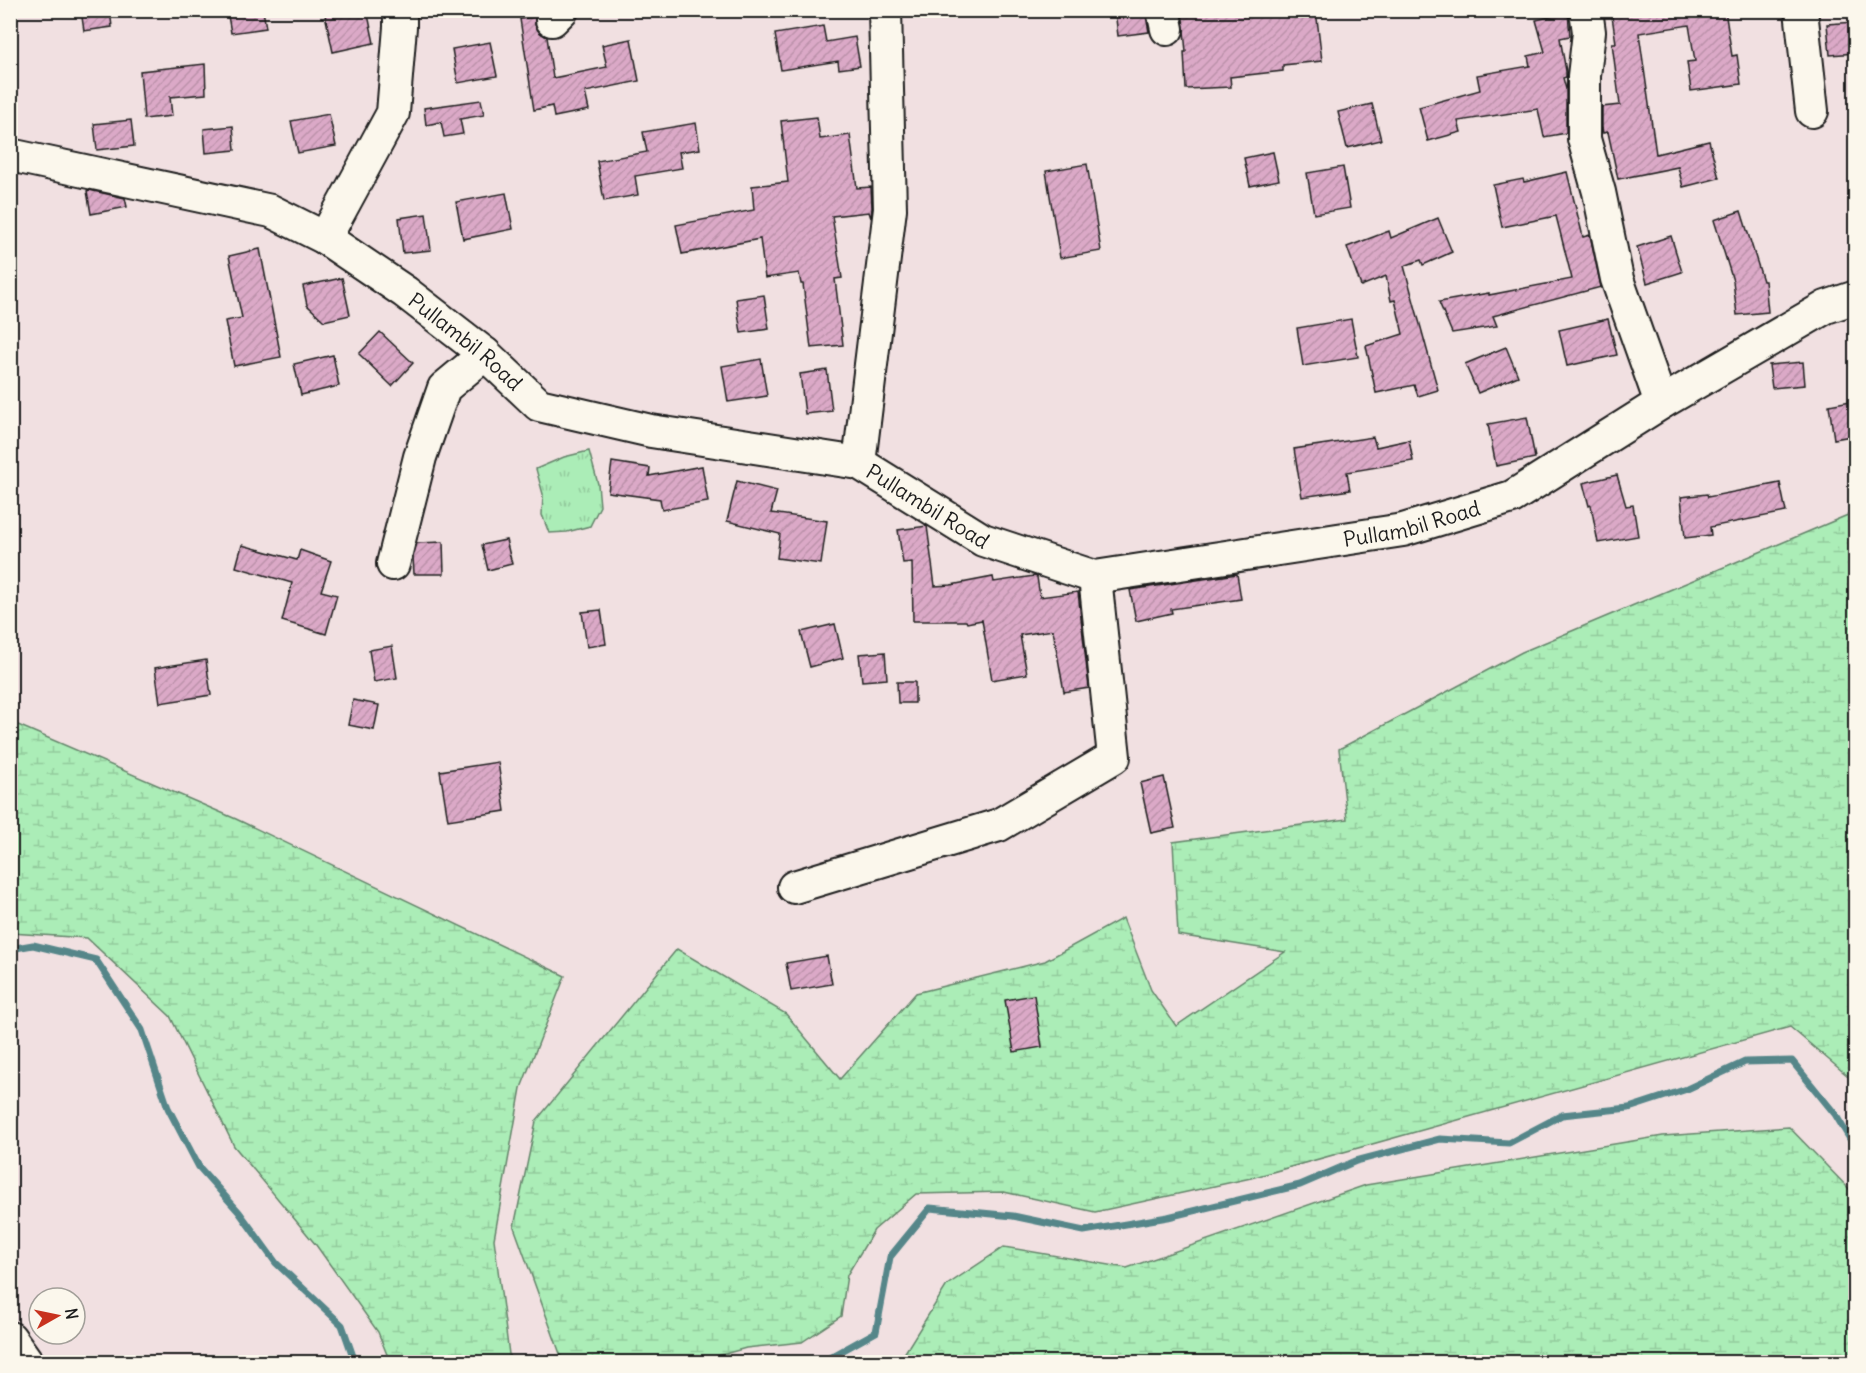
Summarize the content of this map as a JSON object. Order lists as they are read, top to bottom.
{
  "streets": {
    "street": ["Pullambil Road"]
  },
  "north": "right"
}
